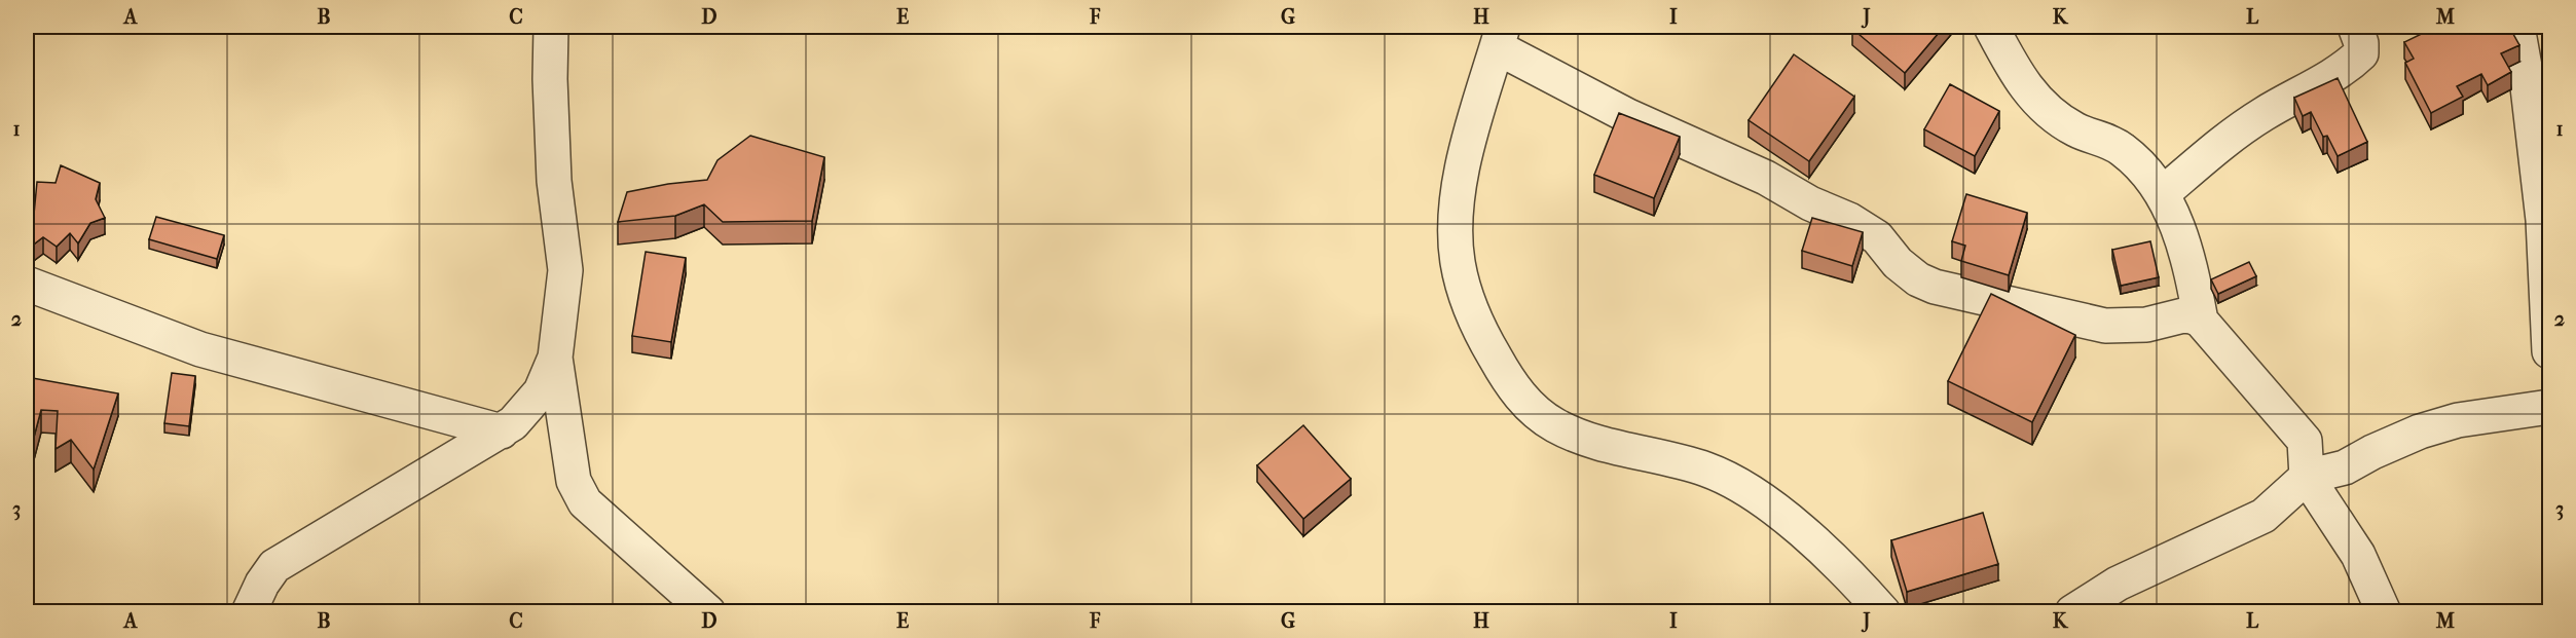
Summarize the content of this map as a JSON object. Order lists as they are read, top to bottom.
{
  "grid": {
    "columns": [
      "A",
      "B",
      "C",
      "D",
      "E",
      "F",
      "G",
      "H",
      "I",
      "J",
      "K",
      "L",
      "M"
    ],
    "rows": ["1", "2", "3"]
  }
}
